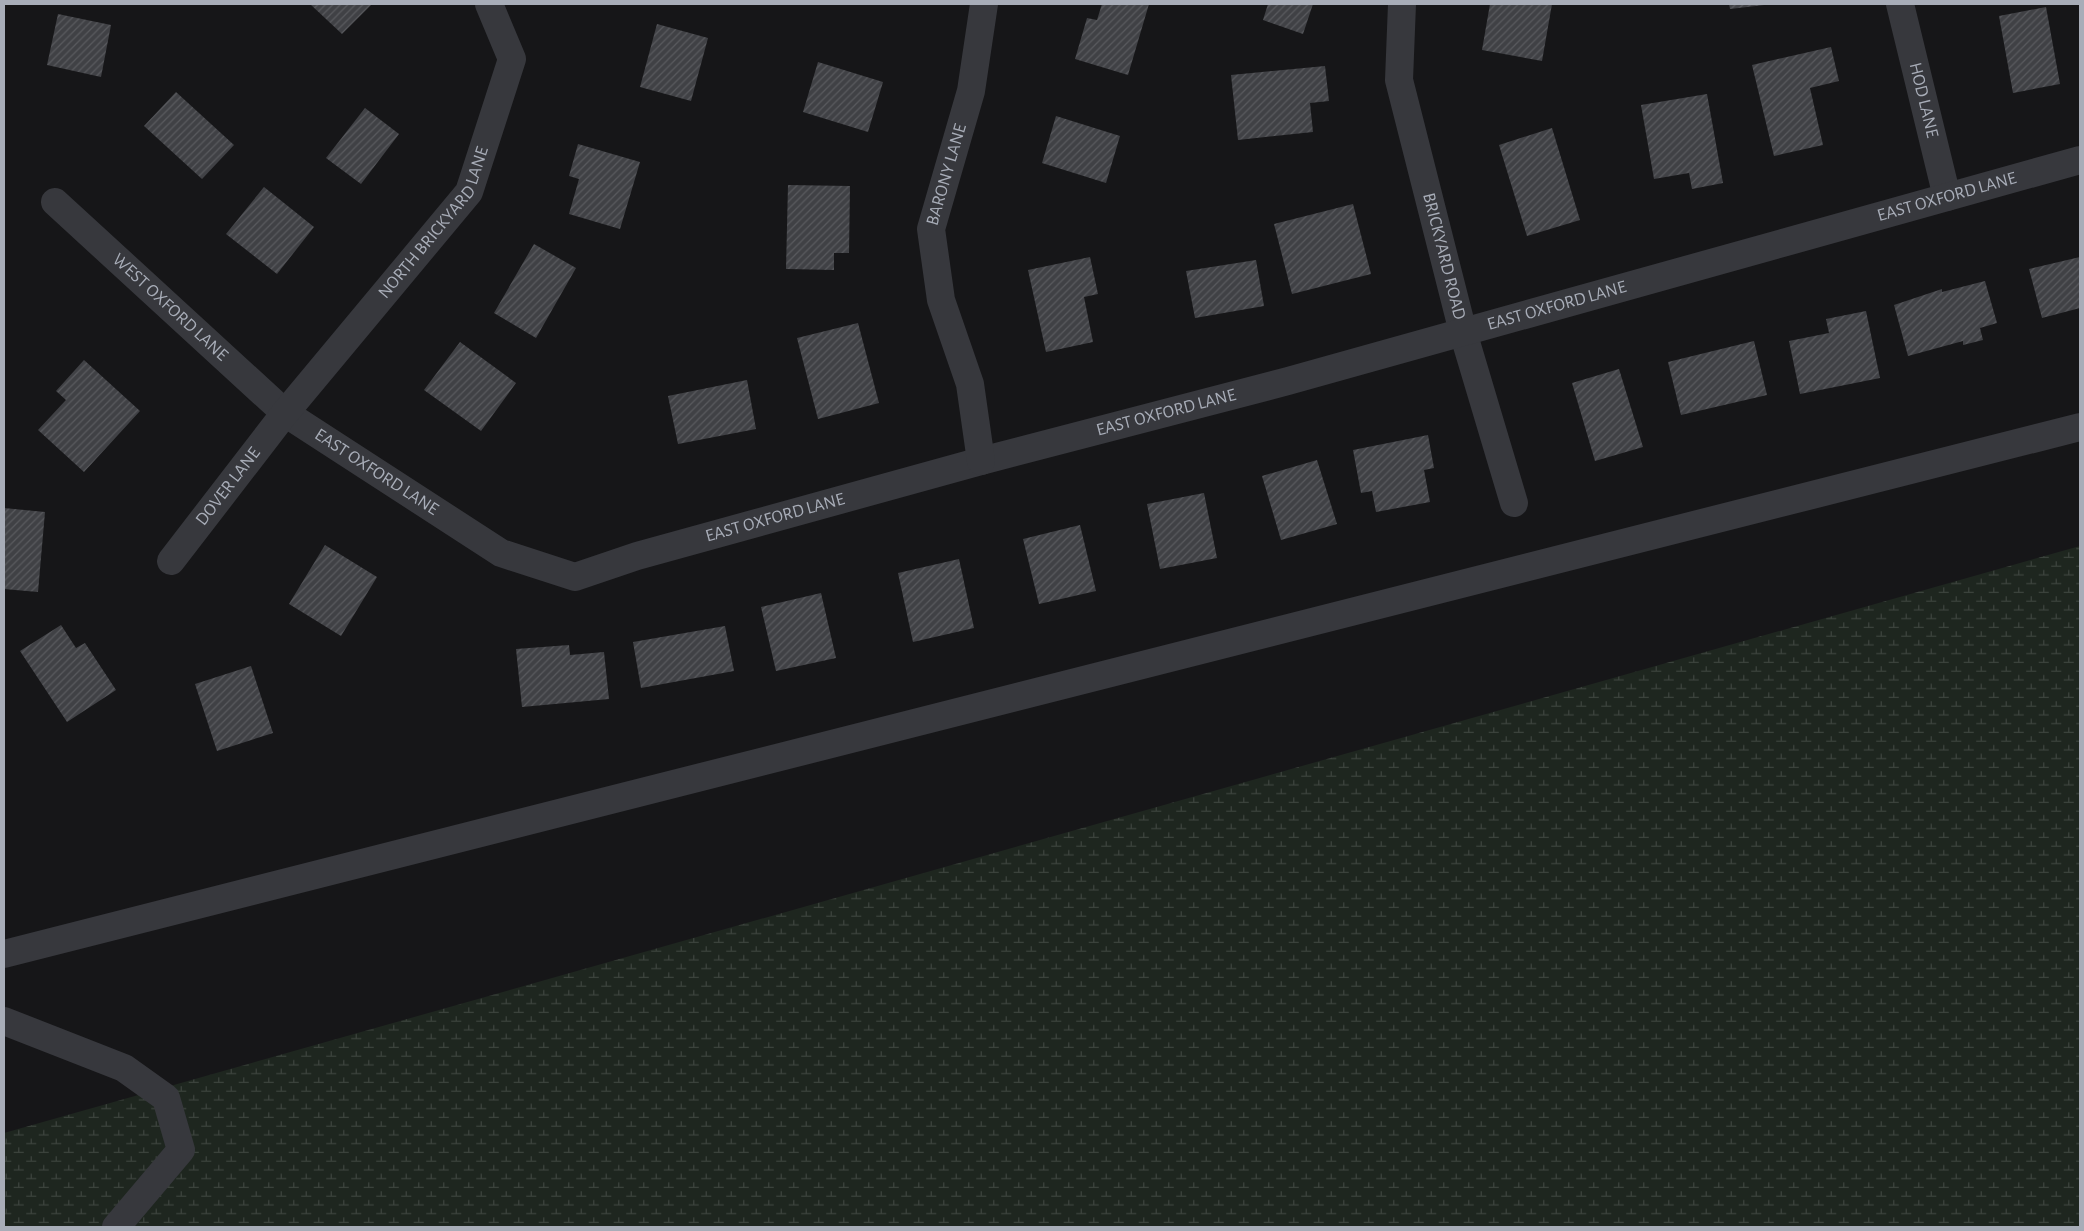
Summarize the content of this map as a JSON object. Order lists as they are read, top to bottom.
{
  "streets": {
    "street": [
      "HOD LANE",
      "BARONY LANE",
      "EAST OXFORD LANE",
      "NORTH BRICKYARD LANE",
      "BRICKYARD ROAD",
      "WEST OXFORD LANE",
      "DOVER LANE"
    ]
  },
  "crossings": [
    ["HOD LANE", "EAST OXFORD LANE"],
    ["BARONY LANE", "EAST OXFORD LANE"],
    ["EAST OXFORD LANE", "NORTH BRICKYARD LANE"],
    ["EAST OXFORD LANE", "BRICKYARD ROAD"],
    ["EAST OXFORD LANE", "WEST OXFORD LANE"],
    ["EAST OXFORD LANE", "DOVER LANE"],
    ["NORTH BRICKYARD LANE", "WEST OXFORD LANE"],
    ["NORTH BRICKYARD LANE", "DOVER LANE"],
    ["WEST OXFORD LANE", "DOVER LANE"]
  ]
}
